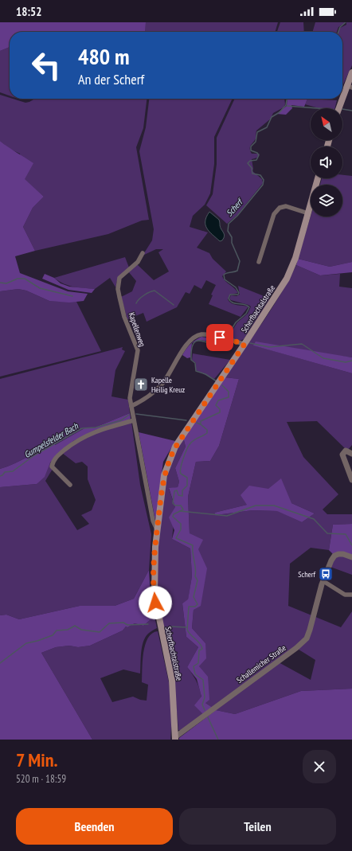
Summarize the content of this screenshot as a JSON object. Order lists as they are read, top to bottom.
{
  "streets": {
    "main road": ["Scherfbachtalstraße"],
    "street": ["Kapellenweg", "Schallemicher Straße"]
  },
  "crossings": [
    ["Scherfbachtalstraße", "Kapellenweg"],
    ["Scherfbachtalstraße", "Schallemicher Straße"]
  ],
  "water": ["Scherf", "Gumpelsfelder Bach"],
  "places": {
    "church": ["Kapelle Heilig Kreuz"],
    "bus stop": ["Scherf"]
  },
  "north": "top left",
  "page": {
    "status": "18:52",
    "turn": ["480 m", "An der Scherf"],
    "heading": ["7 Min.", "520 m · 18:59"],
    "buttons": ["Beenden", "Teilen"]
  }
}
